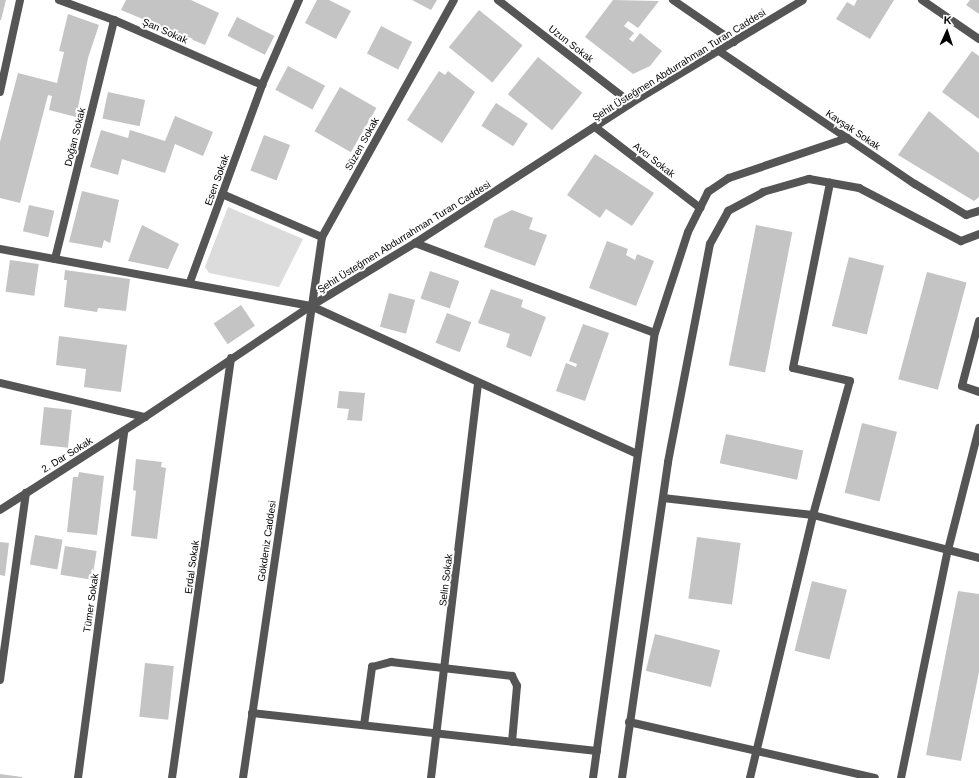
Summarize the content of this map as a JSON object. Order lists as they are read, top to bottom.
{
  "streets": {
    "street": [
      "Şan Sokak",
      "Uzun Sokak",
      "Şehit Üsteğmen Abdurrahman Turan Caddesi",
      "Kavşak Sokak",
      "Doğan Sokak",
      "Süzen Sokak",
      "Avcı Sokak",
      "Esen Sokak",
      "2. Dar Sokak",
      "Gökdeniz Caddesi",
      "Erdal Sokak",
      "Selin Sokak",
      "Tümer Sokak"
    ]
  },
  "crossings": [
    ["Şan Sokak", "Doğan Sokak"],
    ["Şan Sokak", "Esen Sokak"],
    ["Uzun Sokak", "Şehit Üsteğmen Abdurrahman Turan Caddesi"],
    ["Şehit Üsteğmen Abdurrahman Turan Caddesi", "Kavşak Sokak"],
    ["Şehit Üsteğmen Abdurrahman Turan Caddesi", "Süzen Sokak"],
    ["Şehit Üsteğmen Abdurrahman Turan Caddesi", "Avcı Sokak"],
    ["Şehit Üsteğmen Abdurrahman Turan Caddesi", "2. Dar Sokak"],
    ["Şehit Üsteğmen Abdurrahman Turan Caddesi", "Gökdeniz Caddesi"],
    ["Şehit Üsteğmen Abdurrahman Turan Caddesi", "Erdal Sokak"],
    ["Süzen Sokak", "Gökdeniz Caddesi"],
    ["2. Dar Sokak", "Tümer Sokak"]
  ],
  "north": "top"
}
